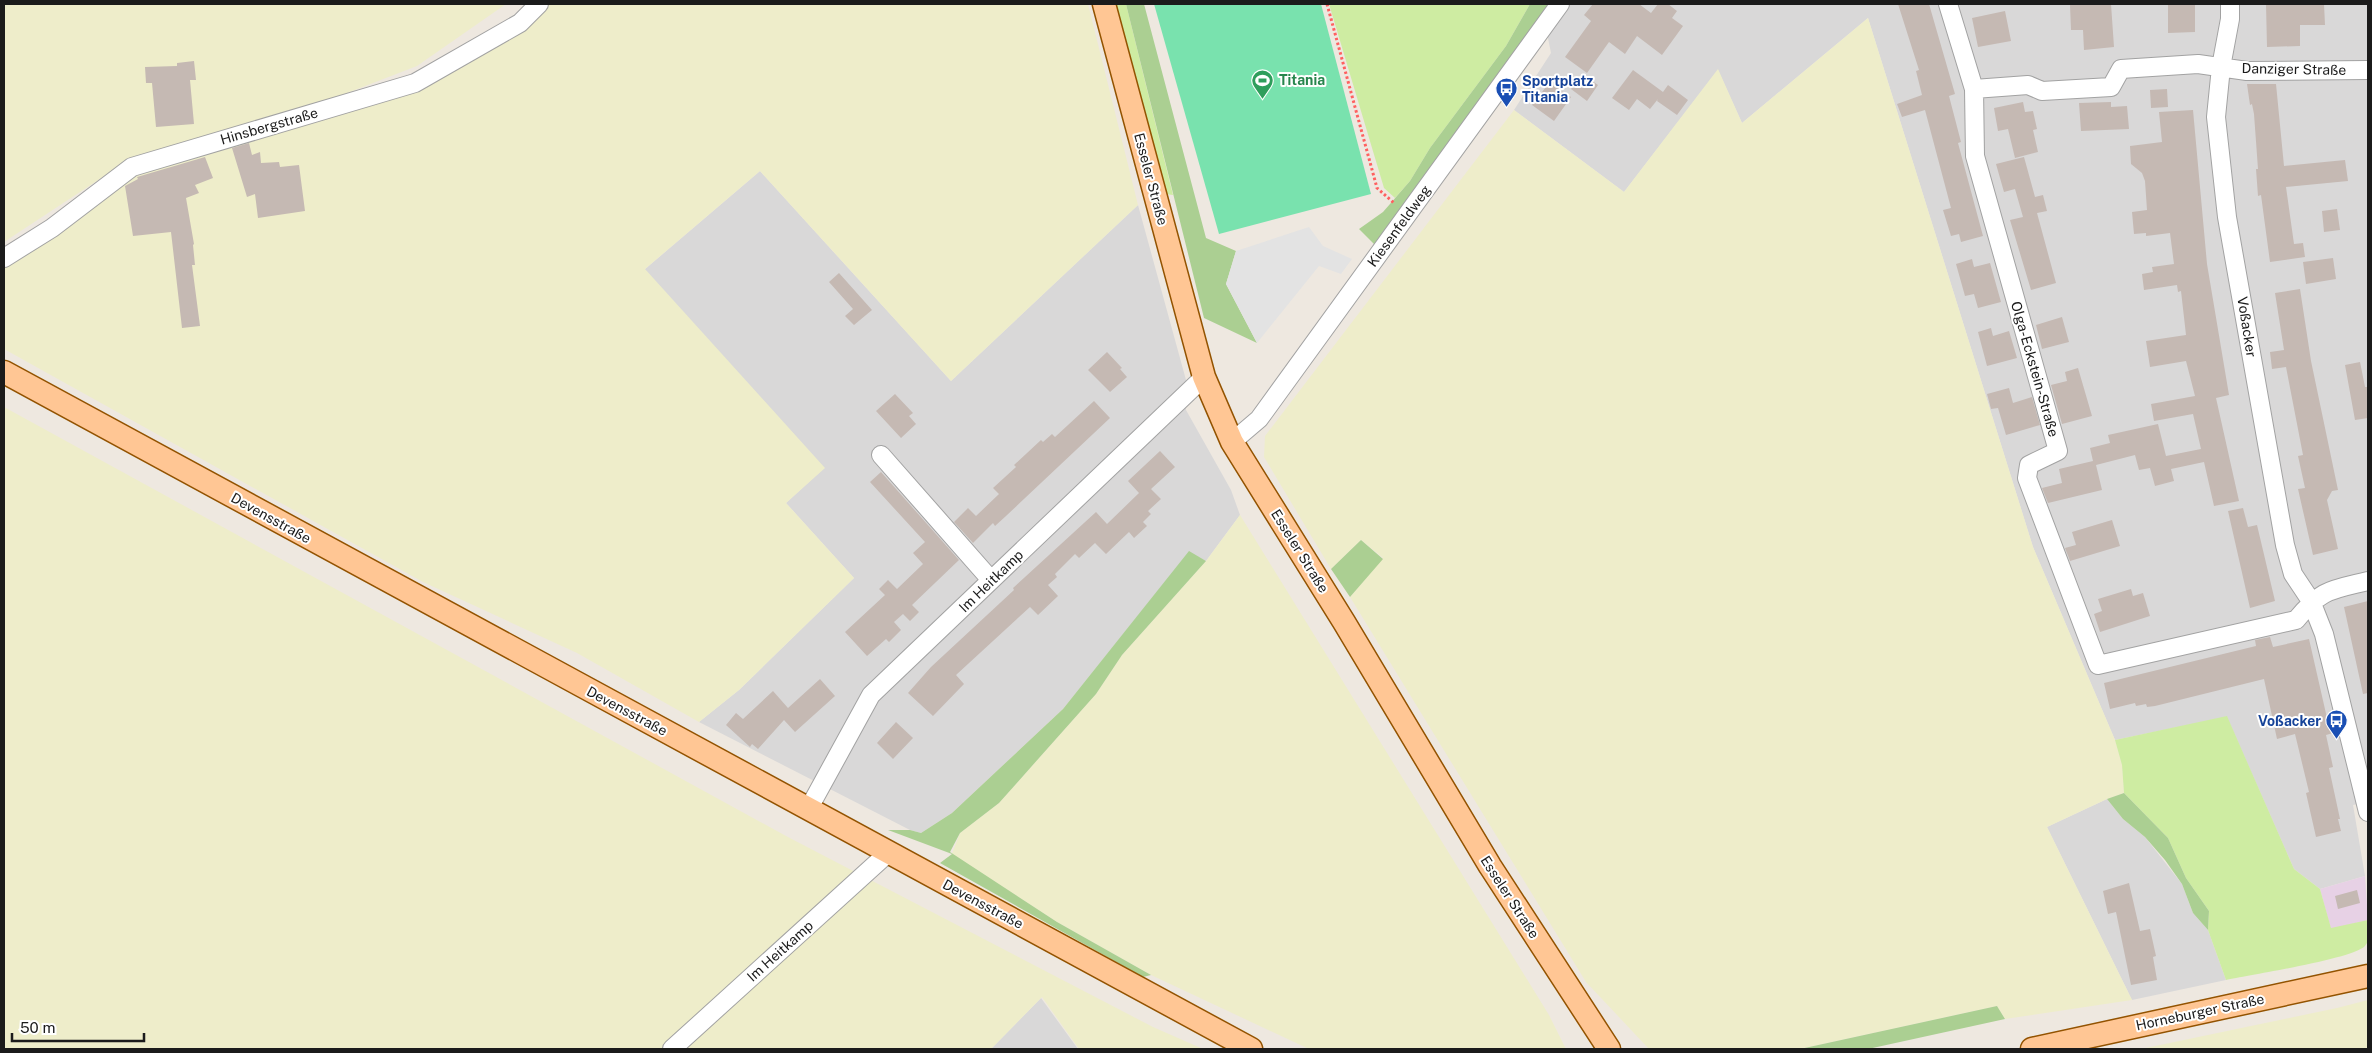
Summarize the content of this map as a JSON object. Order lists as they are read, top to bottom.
{
  "streets": {
    "main road": ["Esseler Straße", "Devensstraße", "Horneburger Straße"],
    "street": [
      "Danziger Straße",
      "Hinsbergstraße",
      "Kiesenfeldweg",
      "Voßacker",
      "Olga-Eckstein-Straße",
      "Im Heitkamp"
    ]
  },
  "crossings": [
    ["Danziger Straße", "Voßacker"],
    ["Esseler Straße", "Kiesenfeldweg"],
    ["Esseler Straße", "Im Heitkamp"],
    ["Voßacker", "Olga-Eckstein-Straße"],
    ["Devensstraße", "Im Heitkamp"]
  ],
  "places": {
    "sports": ["Titania"],
    "bus stop": ["Sportplatz Titania", "Voßacker"]
  },
  "scale_bar": "50 m"
}
